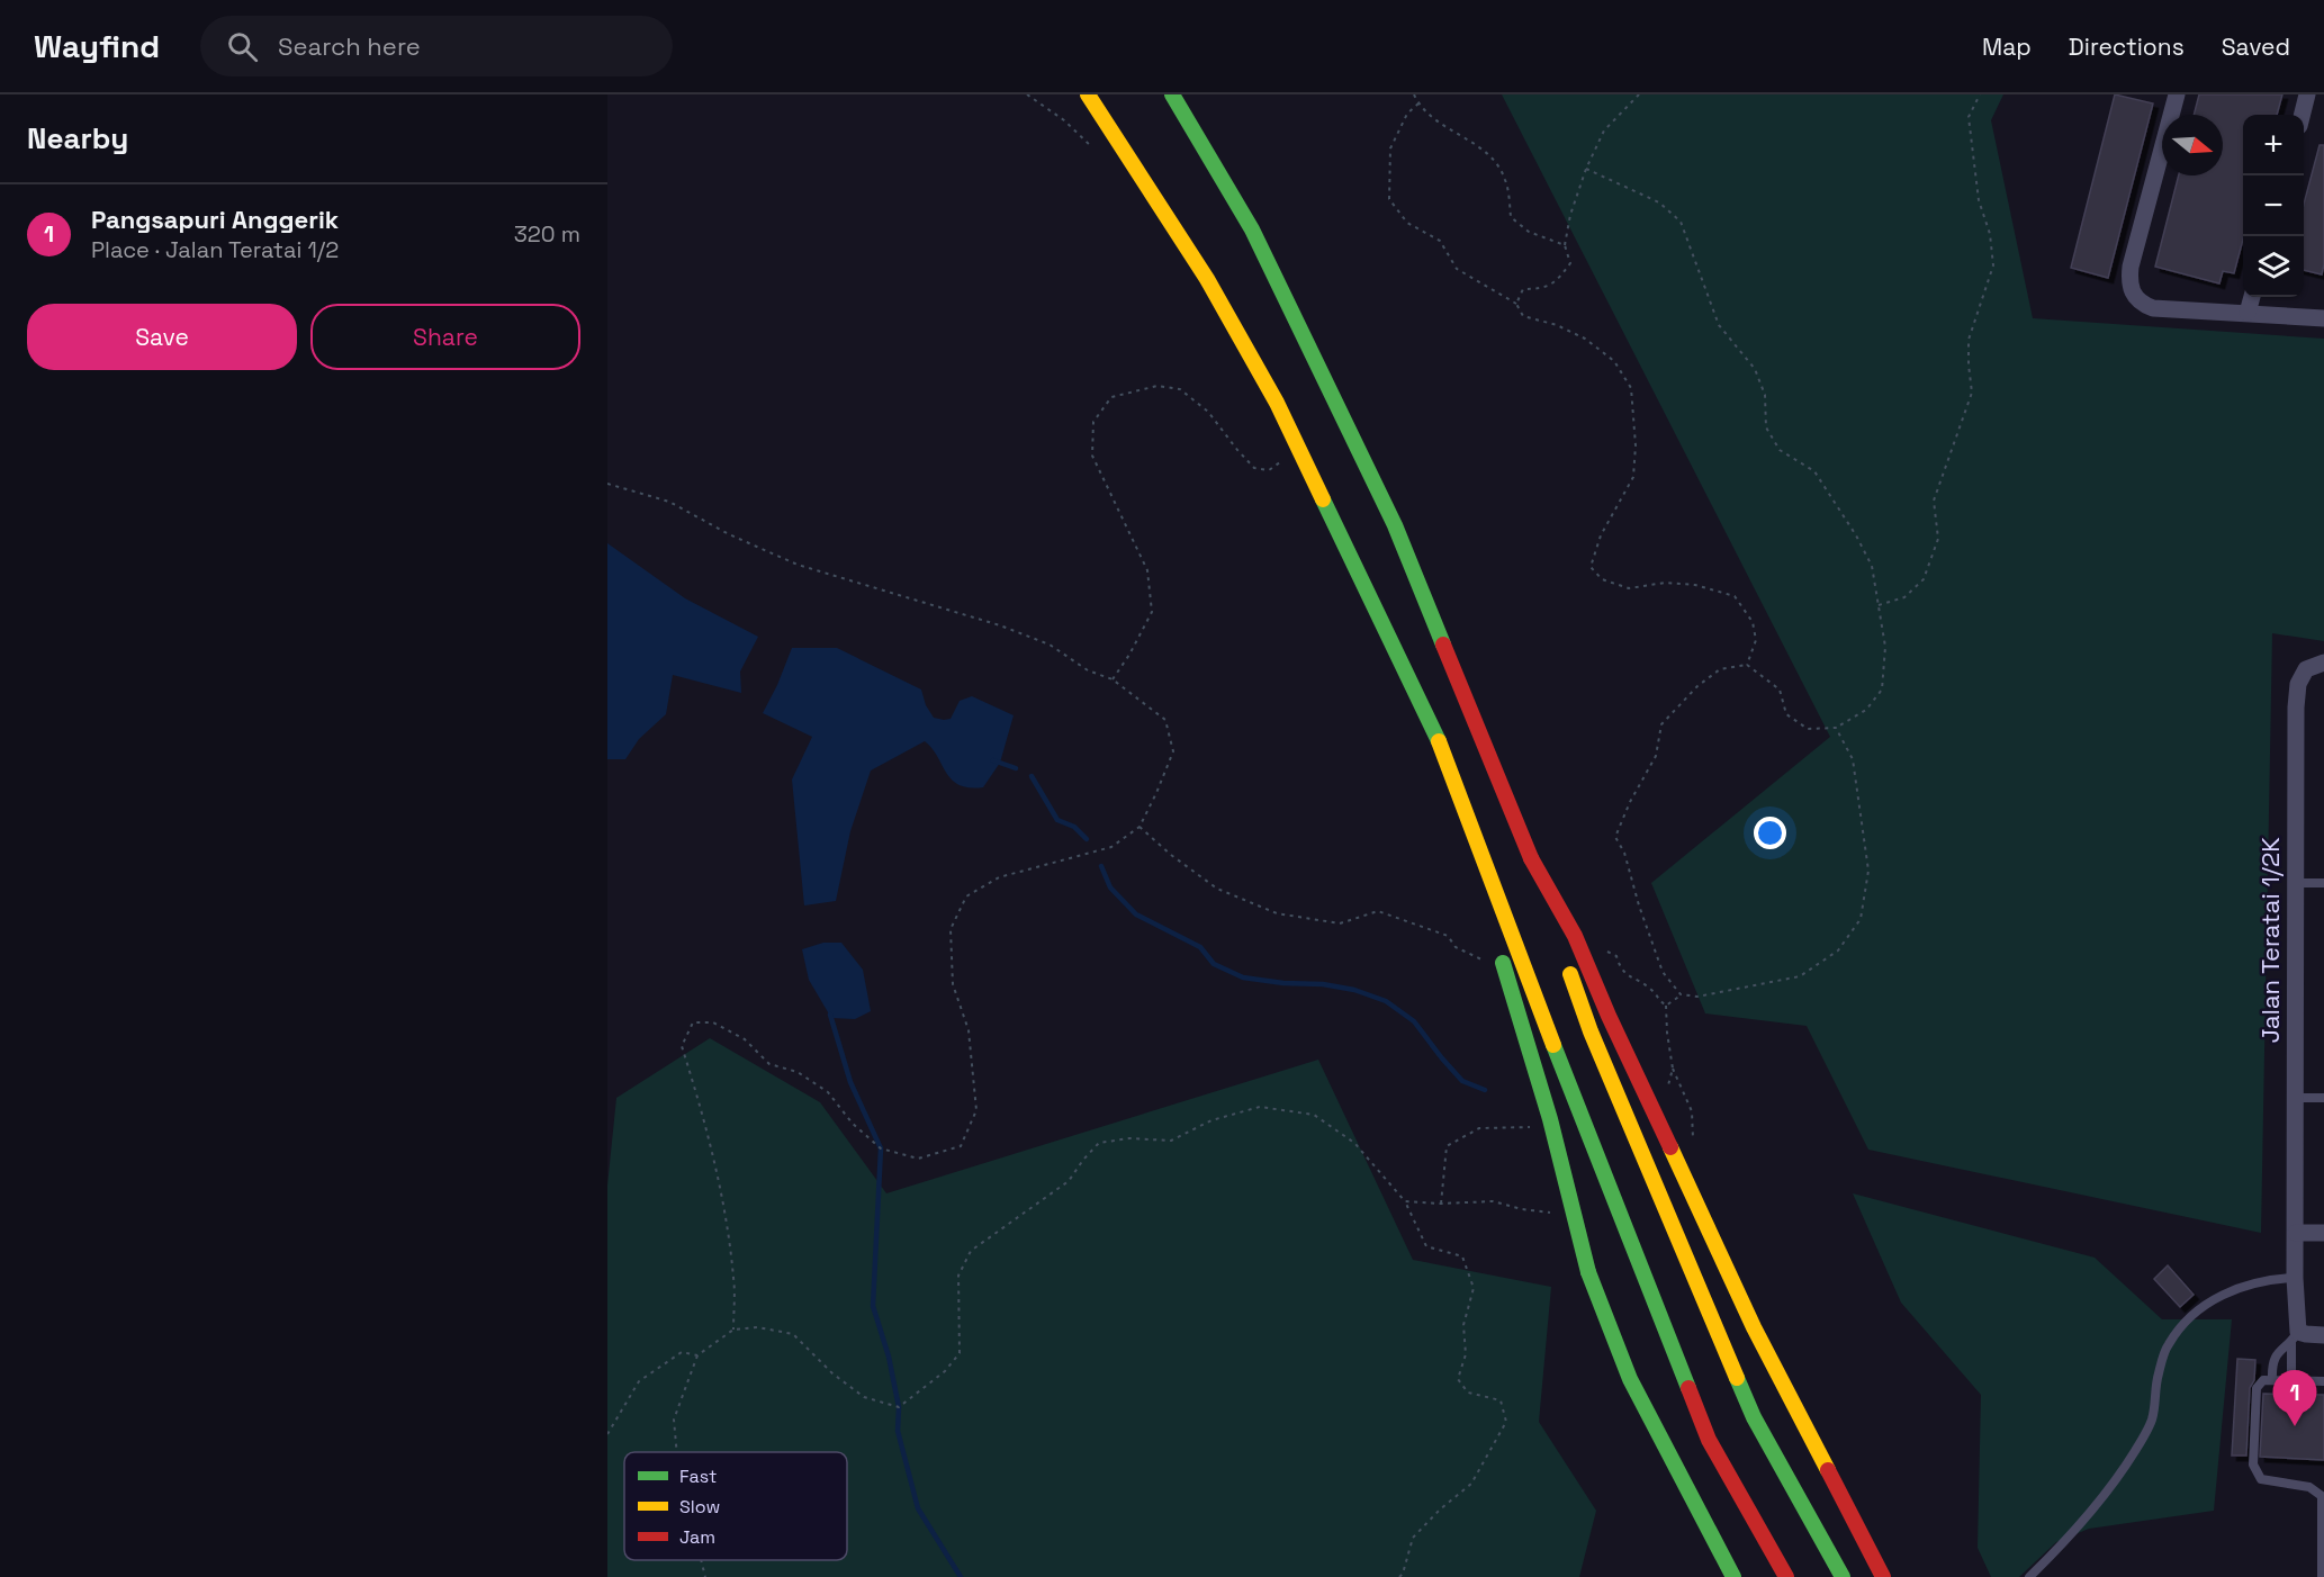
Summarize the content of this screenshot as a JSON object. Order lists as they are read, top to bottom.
{
  "streets": {
    "street": ["Jalan Teratai 1/2K"]
  },
  "legend": ["Fast", "Slow", "Jam"],
  "north": "right",
  "page": {
    "header": "Wayfind",
    "search": "Search here",
    "nav": ["Map", "Directions", "Saved"],
    "heading": "Nearby",
    "map_buttons": ["+", "−"],
    "list": [
      {
        "mark": "1",
        "name": "Pangsapuri Anggerik",
        "note": "Place · Jalan Teratai 1/2",
        "value": "320 m"
      }
    ],
    "buttons": ["Save", "Share"],
    "pins": "1"
  }
}
